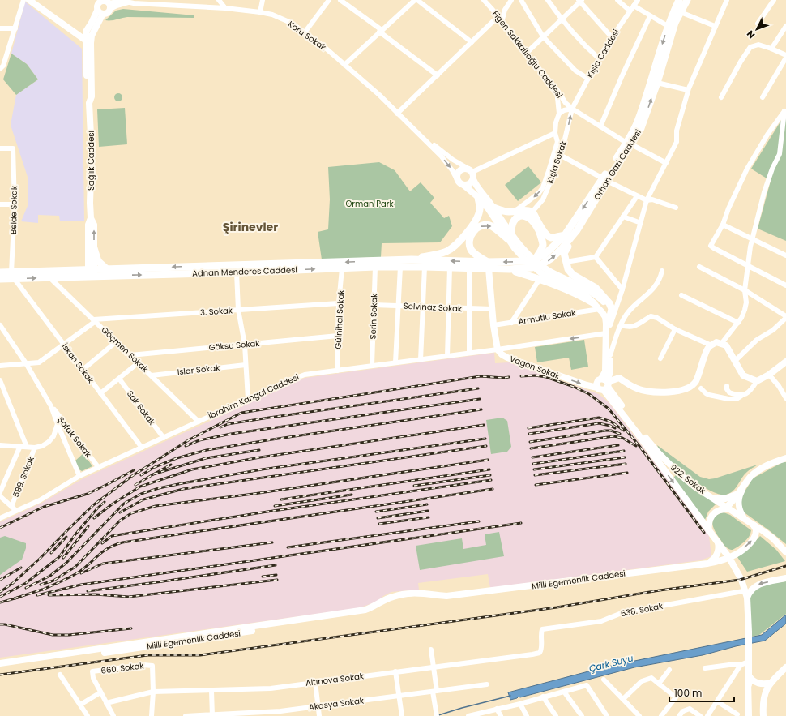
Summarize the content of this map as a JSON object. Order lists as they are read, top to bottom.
{
  "streets": {
    "main road": [
      "Sağlık Caddesi",
      "Orhan Gazi Caddesi",
      "Adnan Menderes Caddesi",
      "Vagon Sokak",
      "922. Sokak",
      "Milli Egemenlik Caddesi"
    ],
    "street": [
      "Koru Sokak",
      "Kışla Caddesi",
      "Figen Sakkallıoğlu Caddesi",
      "Kışla Sokak",
      "Belde Sokak",
      "Selvinaz Sokak",
      "3. Sokak",
      "Serin Sokak",
      "Armutlu Sokak",
      "Gülnihal Sokak",
      "Göksu Sokak",
      "Göçmen Sokak",
      "İskan Sokak",
      "Islar Sokak",
      "İbrahim Kangal Caddesi",
      "Sak Sokak",
      "Şafak Sokak",
      "589. Sokak",
      "638. Sokak",
      "660. Sokak",
      "Altınova Sokak",
      "Akasya Sokak"
    ]
  },
  "crossings": [
    ["Koru Sokak", "Sağlık Caddesi"],
    ["Kışla Caddesi", "Figen Sakkallıoğlu Caddesi"],
    ["Kışla Caddesi", "Kışla Sokak"],
    ["Figen Sakkallıoğlu Caddesi", "Kışla Sokak"],
    ["Figen Sakkallıoğlu Caddesi", "Orhan Gazi Caddesi"],
    ["Sağlık Caddesi", "Adnan Menderes Caddesi"],
    ["Orhan Gazi Caddesi", "Adnan Menderes Caddesi"],
    ["Belde Sokak", "Adnan Menderes Caddesi"],
    ["Belde Sokak", "İskan Sokak"],
    ["Adnan Menderes Caddesi", "Serin Sokak"],
    ["Adnan Menderes Caddesi", "Gülnihal Sokak"],
    ["Adnan Menderes Caddesi", "Göçmen Sokak"],
    ["Adnan Menderes Caddesi", "İskan Sokak"],
    ["Selvinaz Sokak", "Serin Sokak"],
    ["3. Sokak", "Gülnihal Sokak"],
    ["3. Sokak", "Göçmen Sokak"],
    ["Serin Sokak", "İbrahim Kangal Caddesi"],
    ["Gülnihal Sokak", "Göksu Sokak"],
    ["Gülnihal Sokak", "İbrahim Kangal Caddesi"],
    ["Göksu Sokak", "Göçmen Sokak"],
    ["Göçmen Sokak", "Islar Sokak"],
    ["Göçmen Sokak", "İbrahim Kangal Caddesi"],
    ["İskan Sokak", "İbrahim Kangal Caddesi"],
    ["Vagon Sokak", "İbrahim Kangal Caddesi"],
    ["Vagon Sokak", "922. Sokak"],
    ["İbrahim Kangal Caddesi", "Sak Sokak"],
    ["İbrahim Kangal Caddesi", "Şafak Sokak"],
    ["922. Sokak", "Milli Egemenlik Caddesi"],
    ["922. Sokak", "638. Sokak"],
    ["638. Sokak", "Altınova Sokak"],
    ["660. Sokak", "Altınova Sokak"]
  ],
  "one_way": ["Vagon Sokak"],
  "districts": ["Şirinevler"],
  "water": ["Çark Suyu"],
  "parks": ["Orman Park"],
  "scale_bar": "100 m",
  "north": "bottom left"
}
